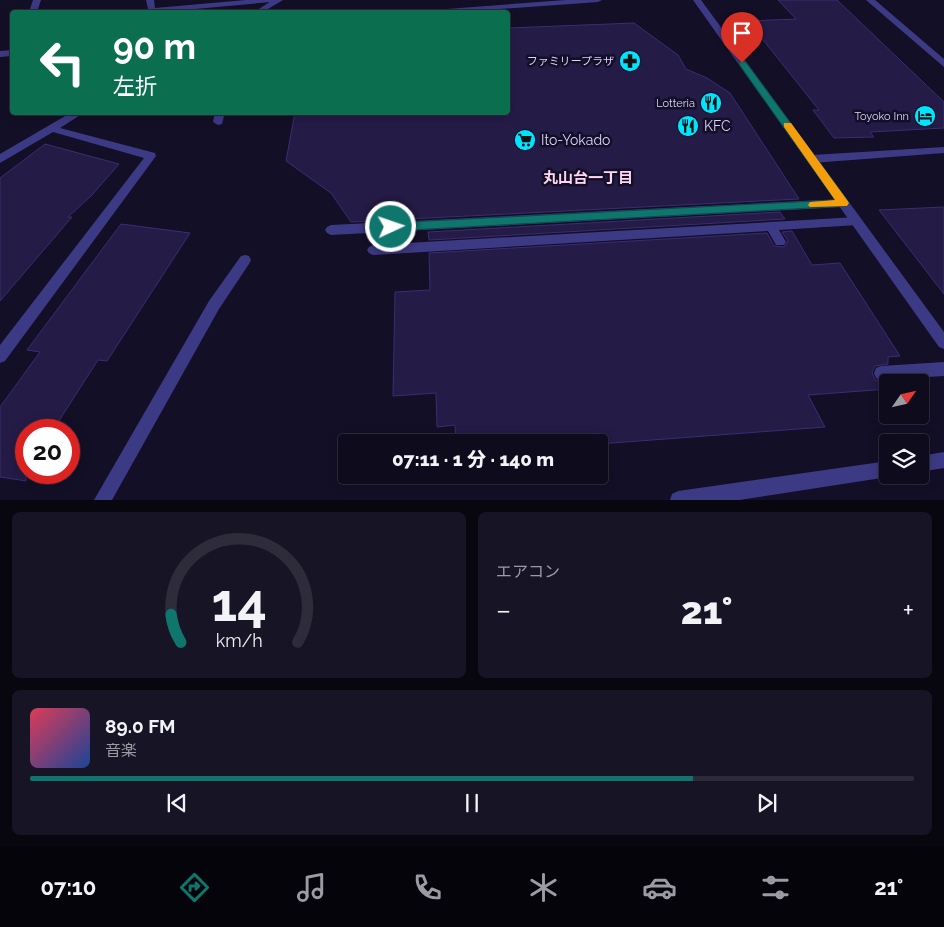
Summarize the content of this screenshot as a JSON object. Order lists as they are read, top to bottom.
{
  "districts": ["丸山台一丁目"],
  "places": {
    "pharmacy": ["ファミリープラザ"],
    "restaurant": ["Lotteria", "KFC"],
    "hotel": ["Toyoko Inn"],
    "supermarket": ["Ito-Yokado"]
  },
  "north": "top right",
  "page": {
    "turn": ["90 m", "左折"],
    "limit": "20",
    "trip": "07:11 · 1 分 · 140 m",
    "tile": "エアコン",
    "heat": ["−", "21°", "+"],
    "song": ["89.0 FM", "音楽"],
    "tabs": ["07:10", "21°"],
    "gauge": ["14", "km/h"]
  }
}
